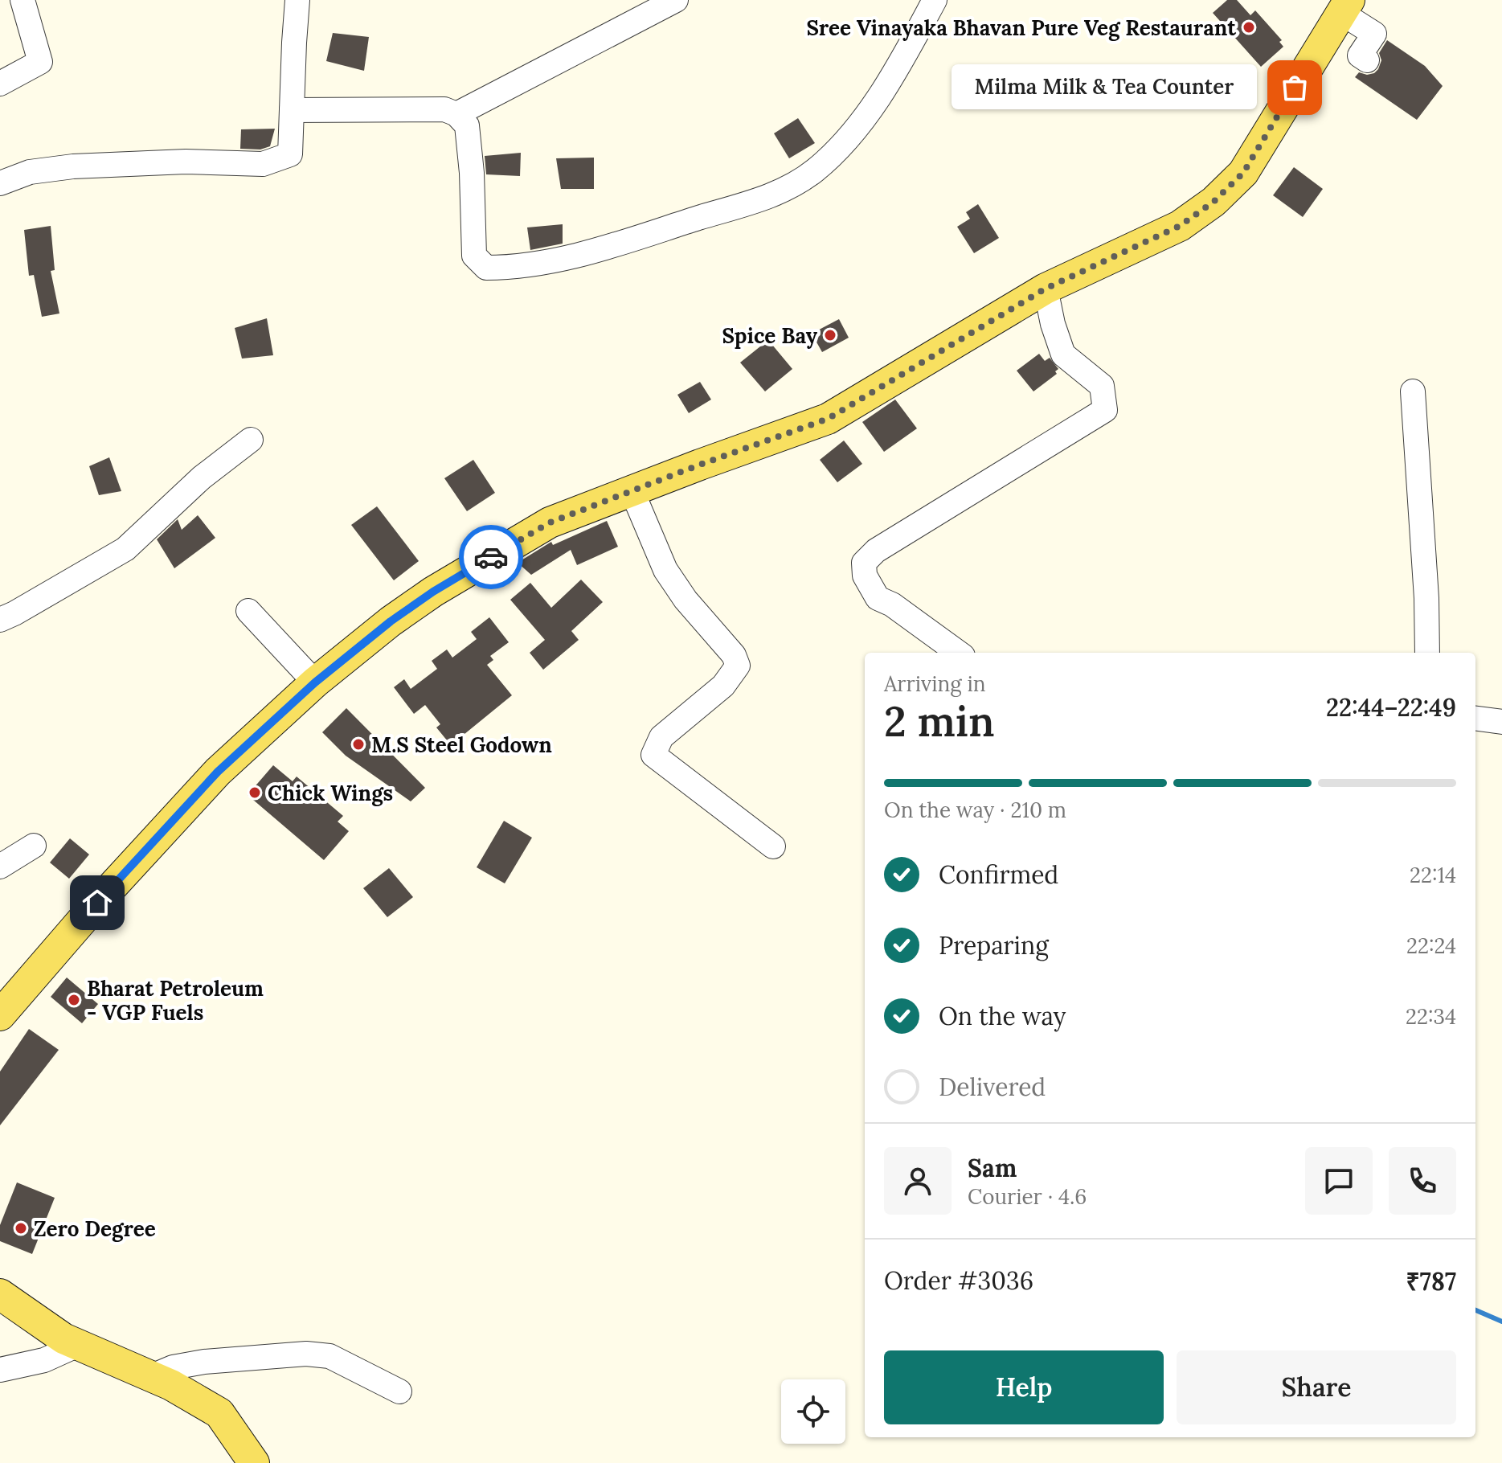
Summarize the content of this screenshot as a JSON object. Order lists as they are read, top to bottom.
{
  "places": [
    "Sree Vinayaka Bhavan Pure Veg Restaurant",
    "Milma Milk & Tea Counter",
    "Spice Bay",
    "M.S Steel Godown",
    "Chick Wings",
    "Bharat Petroleum - VGP Fuels",
    "Zero Degree"
  ],
  "page": {
    "bubble": "Milma Milk & Tea Counter",
    "heading": ["2 min", "Arriving in", "22:44–22:49"],
    "panel": [
      "Sam",
      "Courier · 4.6",
      "Order #3036",
      "₹787"
    ],
    "bar": "On the way · 210 m",
    "list": [
      ["Confirmed", "22:14"],
      ["Preparing", "22:24"],
      ["On the way", "22:34"],
      "Delivered"
    ],
    "buttons": ["Help", "Share"]
  }
}
